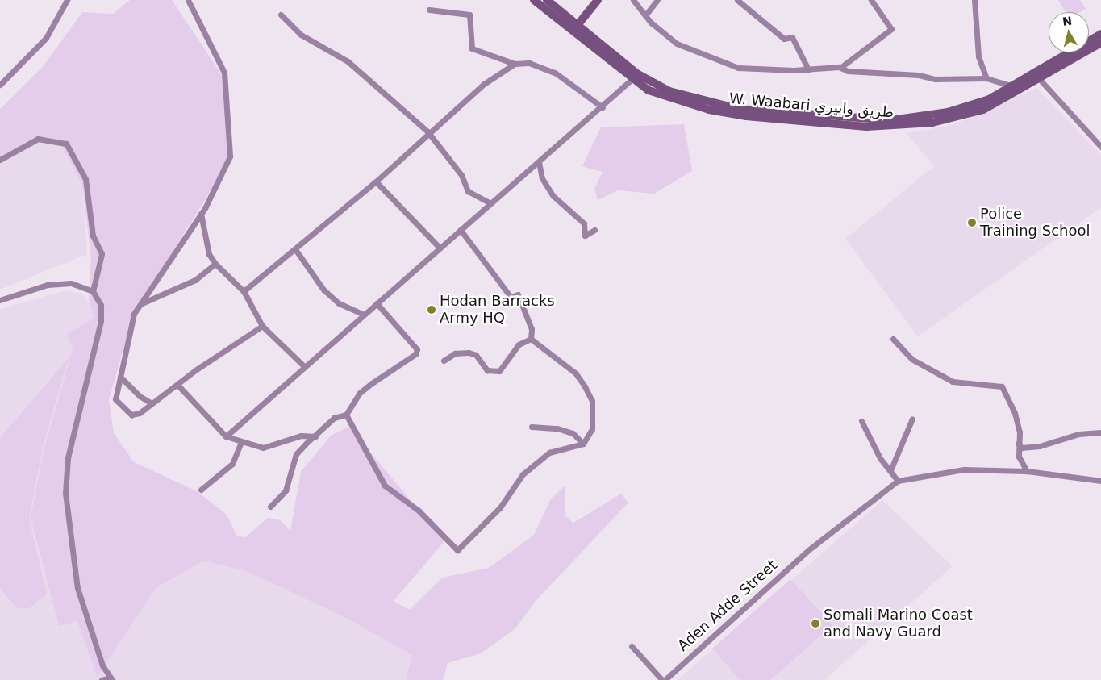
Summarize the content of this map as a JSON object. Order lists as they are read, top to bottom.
{
  "streets": {
    "main road": ["W. Waabari طريق وابيري"],
    "street": ["Aden Adde Street"]
  },
  "places": ["Police Training School", "Hodan Barracks Army HQ", "Somali Marino Coast and Navy Guard"],
  "north": "top"
}
